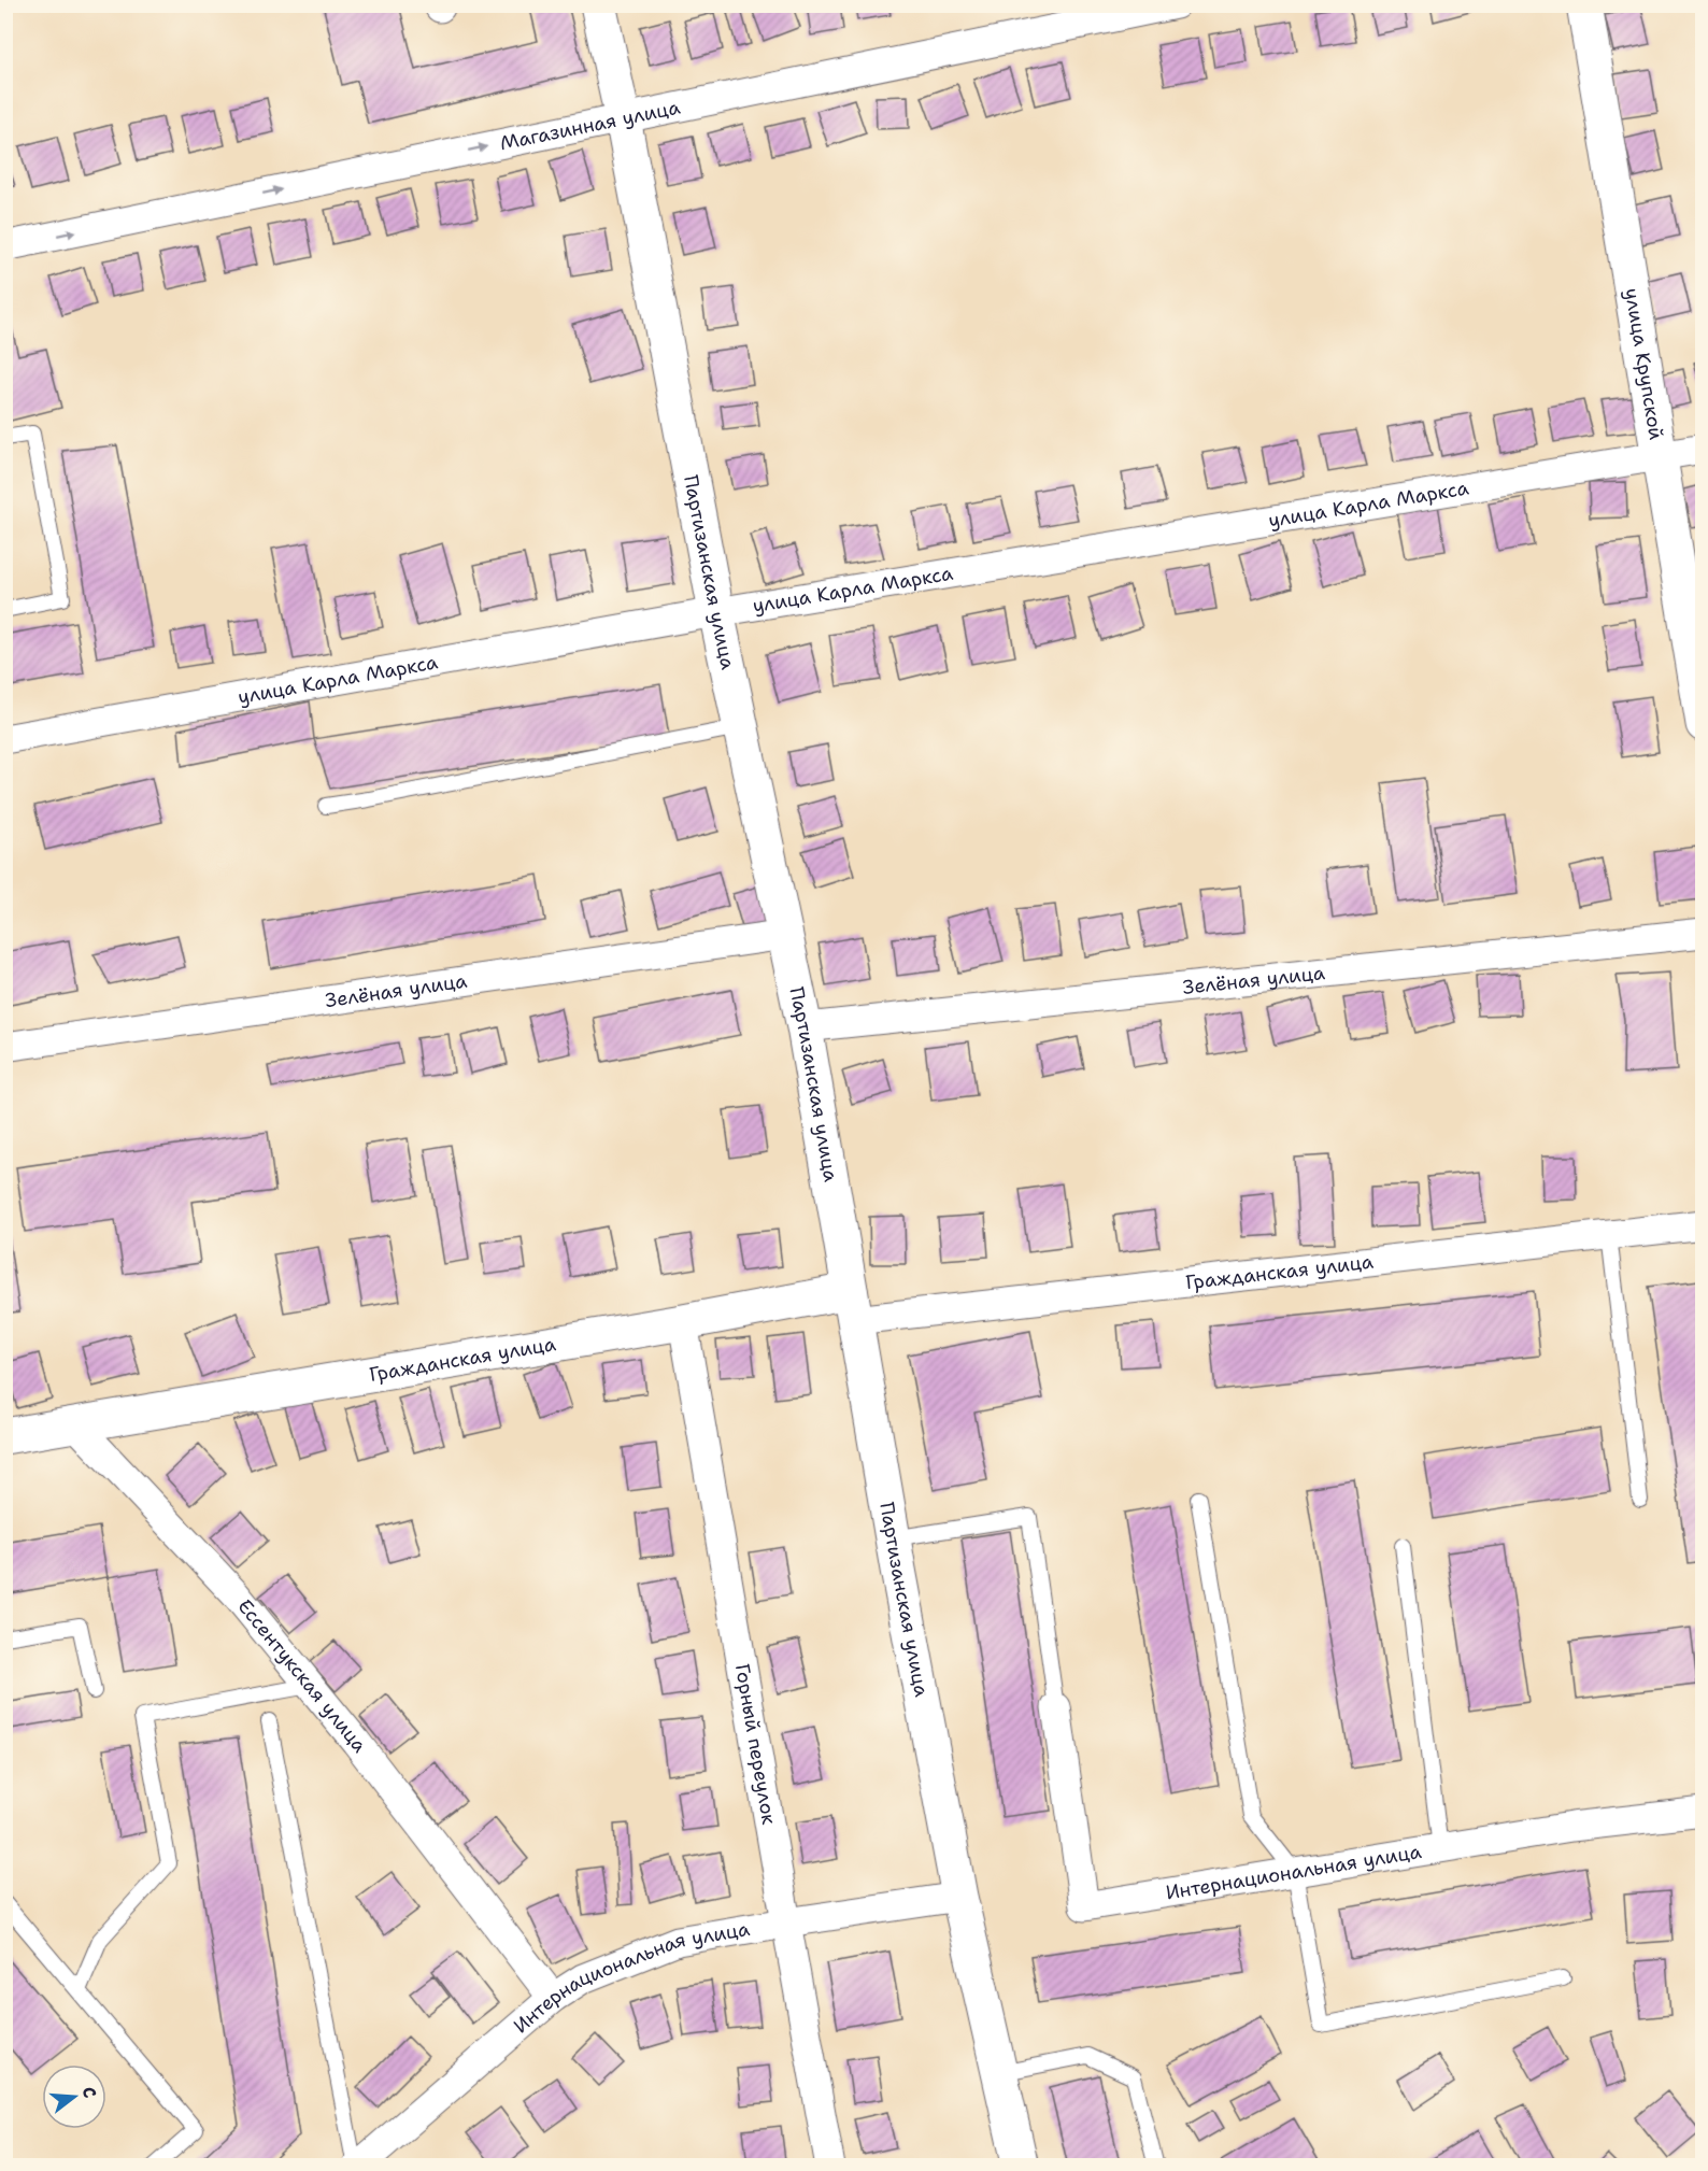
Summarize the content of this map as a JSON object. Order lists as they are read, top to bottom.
{
  "streets": {
    "street": [
      "Магазинная улица",
      "улица Крупской",
      "улица Карла Маркса",
      "Партизанская улица",
      "Зелёная улица",
      "Гражданская улица",
      "Ессентукская улица",
      "Горный переулок",
      "Интернациональная улица"
    ]
  },
  "crossings": [
    ["Магазинная улица", "Партизанская улица"],
    ["улица Крупской", "улица Карла Маркса"],
    ["улица Карла Маркса", "Партизанская улица"],
    ["Партизанская улица", "Зелёная улица"],
    ["Партизанская улица", "Гражданская улица"],
    ["Партизанская улица", "Интернациональная улица"],
    ["Гражданская улица", "Ессентукская улица"],
    ["Гражданская улица", "Горный переулок"],
    ["Ессентукская улица", "Интернациональная улица"],
    ["Горный переулок", "Интернациональная улица"]
  ],
  "one_way": ["Магазинная улица"],
  "north": "right"
}
